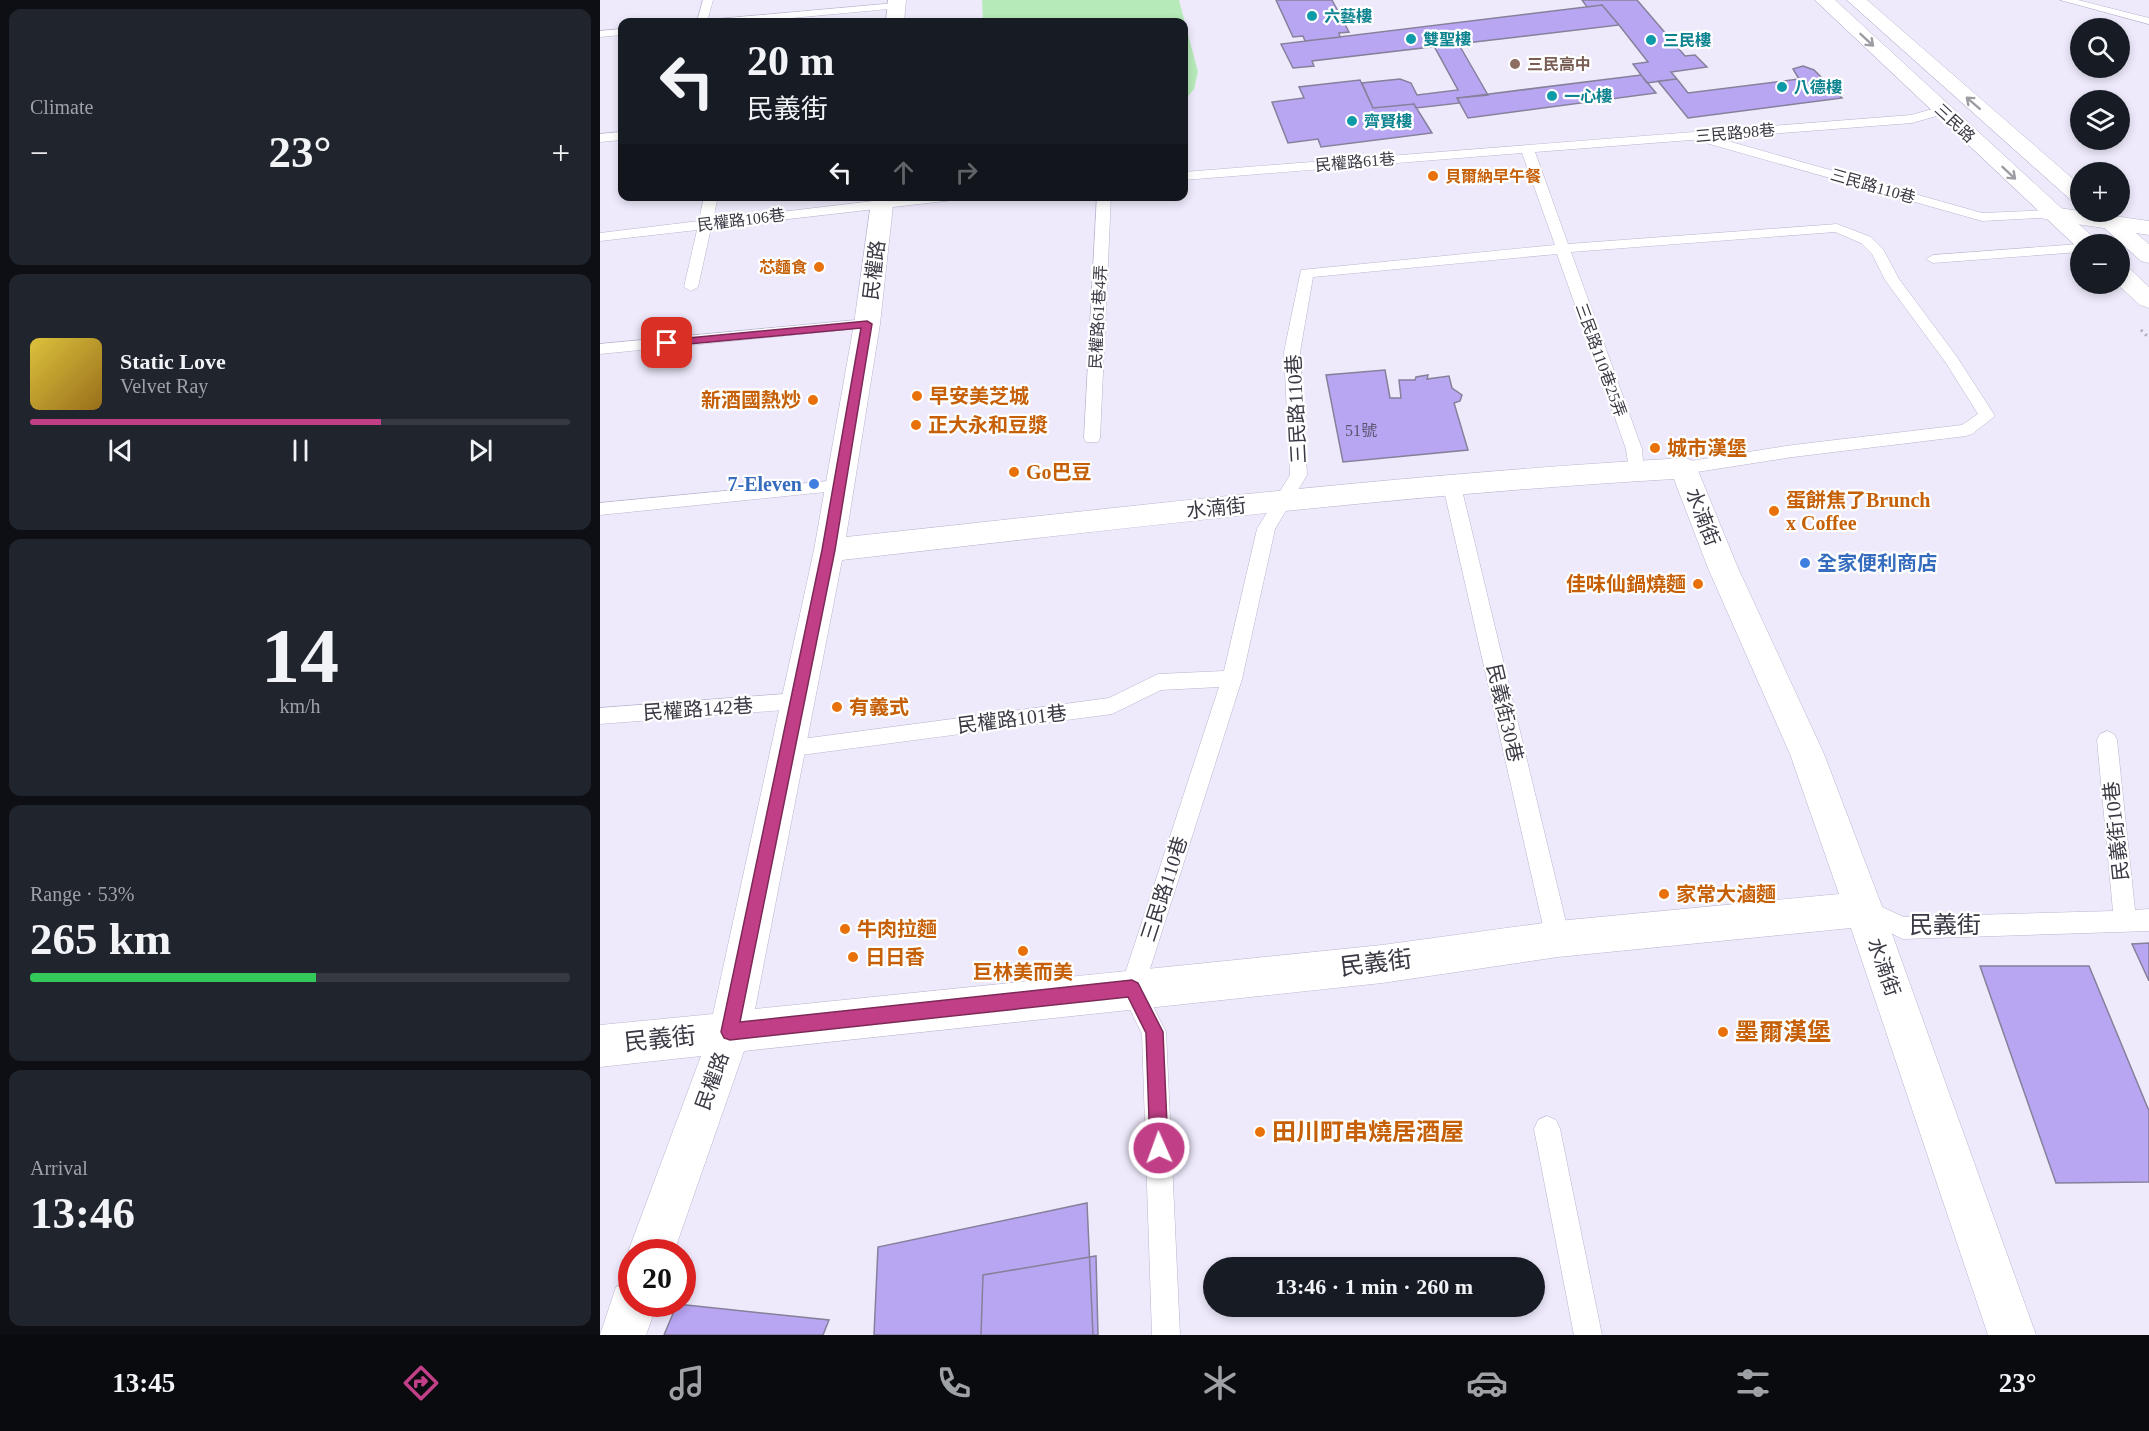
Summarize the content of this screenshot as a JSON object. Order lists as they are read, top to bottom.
{
  "streets": {
    "street": [
      "三民路",
      "民權路",
      "水湳街",
      "民義街"
    ],
    "lane": [
      "三民路98巷",
      "民權路61巷",
      "三民路110巷",
      "民權路106巷",
      "民權路61巷4弄",
      "三民路110巷25弄",
      "民權路142巷",
      "民義街30巷",
      "民權路101巷",
      "民義街10巷"
    ]
  },
  "crossings": [
    ["三民路", "三民路98巷"],
    ["三民路", "三民路110巷"],
    ["三民路98巷", "民權路61巷"],
    ["三民路98巷", "三民路110巷"],
    ["三民路110巷", "三民路110巷25弄"],
    ["三民路110巷", "水湳街"],
    ["三民路110巷", "民權路101巷"],
    ["三民路110巷", "民義街"],
    ["民權路", "水湳街"],
    ["民權路", "民權路142巷"],
    ["民權路", "民權路101巷"],
    ["民權路", "民義街"],
    ["三民路110巷25弄", "水湳街"],
    ["水湳街", "民義街30巷"],
    ["水湳街", "民義街"],
    ["民義街30巷", "民義街"],
    ["民義街10巷", "民義街"]
  ],
  "places": [
    "六藝樓",
    "雙聖樓",
    "三民樓",
    "三民高中",
    "八德樓",
    "一心樓",
    "齊賢樓",
    "貝爾納早午餐",
    "芯麵食",
    "早安美芝城",
    "新酒國熱炒",
    "正大永和豆漿",
    "城市漢堡",
    "Go巴豆",
    "7-Eleven",
    "蛋餅焦了Brunch x Coffee",
    "全家便利商店",
    "佳味仙鍋燒麵",
    "有義式",
    "家常大滷麵",
    "牛肉拉麵",
    "巨林美而美",
    "日日香",
    "墨爾漢堡",
    "田川町串燒居酒屋"
  ],
  "house_numbers": ["51號"],
  "page": {
    "tile": [
      "Climate",
      ["14", "km/h"],
      ["Range · 53%", "265 km"],
      ["Arrival", "13:46"]
    ],
    "map_buttons": ["+", "−"],
    "turn": ["20 m", "民義街"],
    "heat": ["−", "23°", "+"],
    "song": ["Static Love", "Velvet Ray"],
    "limit": "20",
    "trip": "13:46 · 1 min · 260 m",
    "tabs": ["13:45", "23°"]
  }
}
